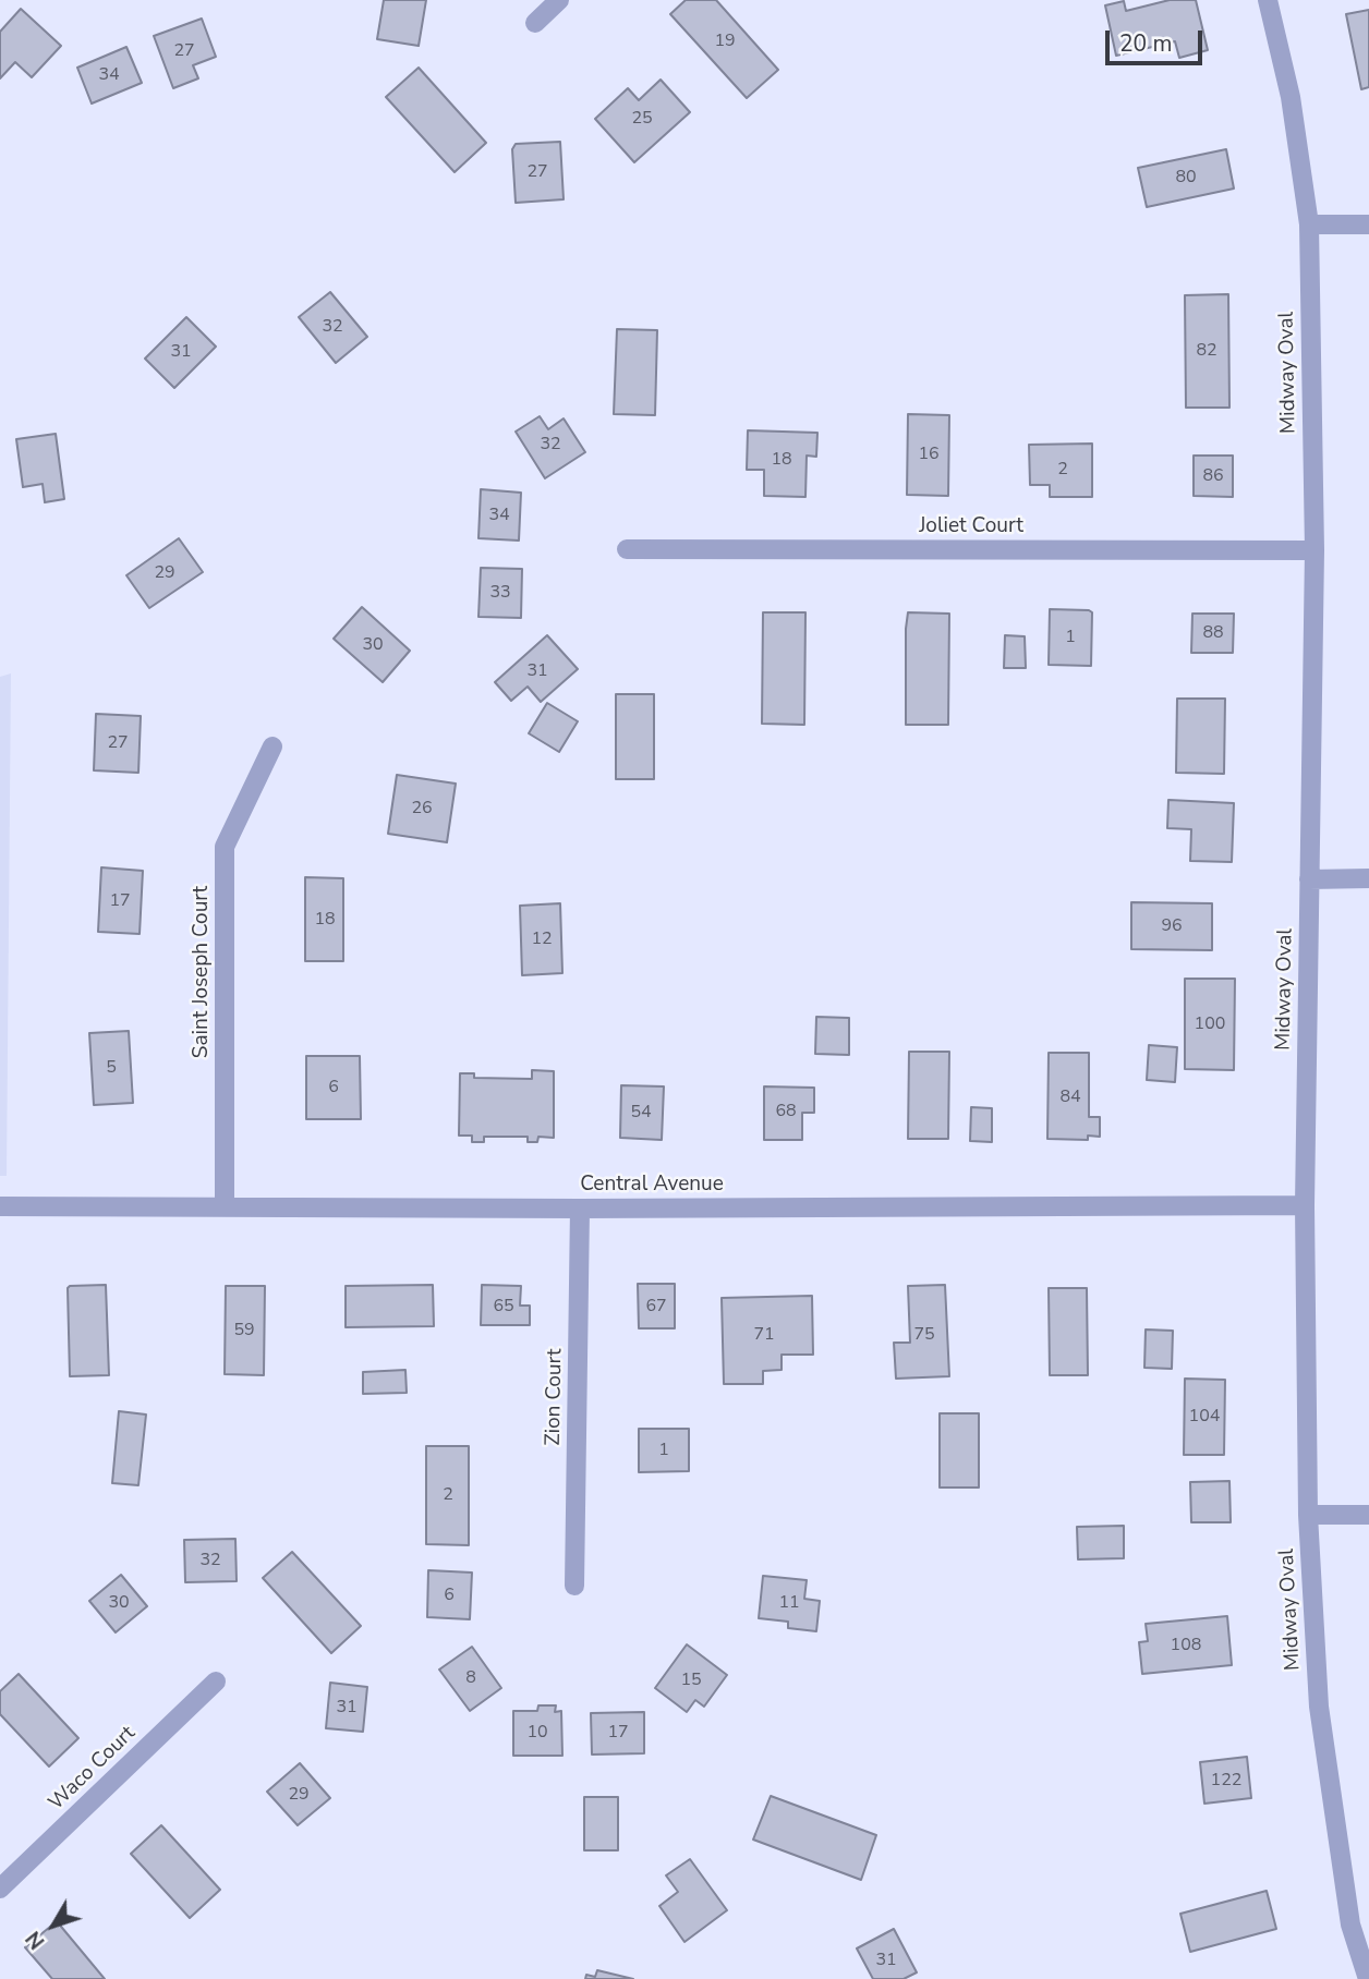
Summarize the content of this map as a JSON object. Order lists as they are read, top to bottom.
{
  "streets": {
    "street": [
      "Midway Oval",
      "Joliet Court",
      "Saint Joseph Court",
      "Central Avenue",
      "Zion Court",
      "Waco Court"
    ]
  },
  "crossings": [
    ["Midway Oval", "Joliet Court"],
    ["Midway Oval", "Central Avenue"],
    ["Saint Joseph Court", "Central Avenue"],
    ["Central Avenue", "Zion Court"]
  ],
  "house_numbers": [
    "19",
    "27",
    "34",
    "25",
    "27",
    "80",
    "32",
    "82",
    "31",
    "32",
    "16",
    "18",
    "2",
    "86",
    "34",
    "29",
    "33",
    "88",
    "1",
    "30",
    "31",
    "27",
    "26",
    "17",
    "18",
    "96",
    "12",
    "100",
    "5",
    "6",
    "84",
    "68",
    "54",
    "65",
    "67",
    "59",
    "71",
    "75",
    "104",
    "1",
    "2",
    "32",
    "6",
    "30",
    "11",
    "108",
    "8",
    "15",
    "31",
    "10",
    "17",
    "122",
    "29",
    "31"
  ],
  "scale_bar": "20 m",
  "north": "bottom left"
}
